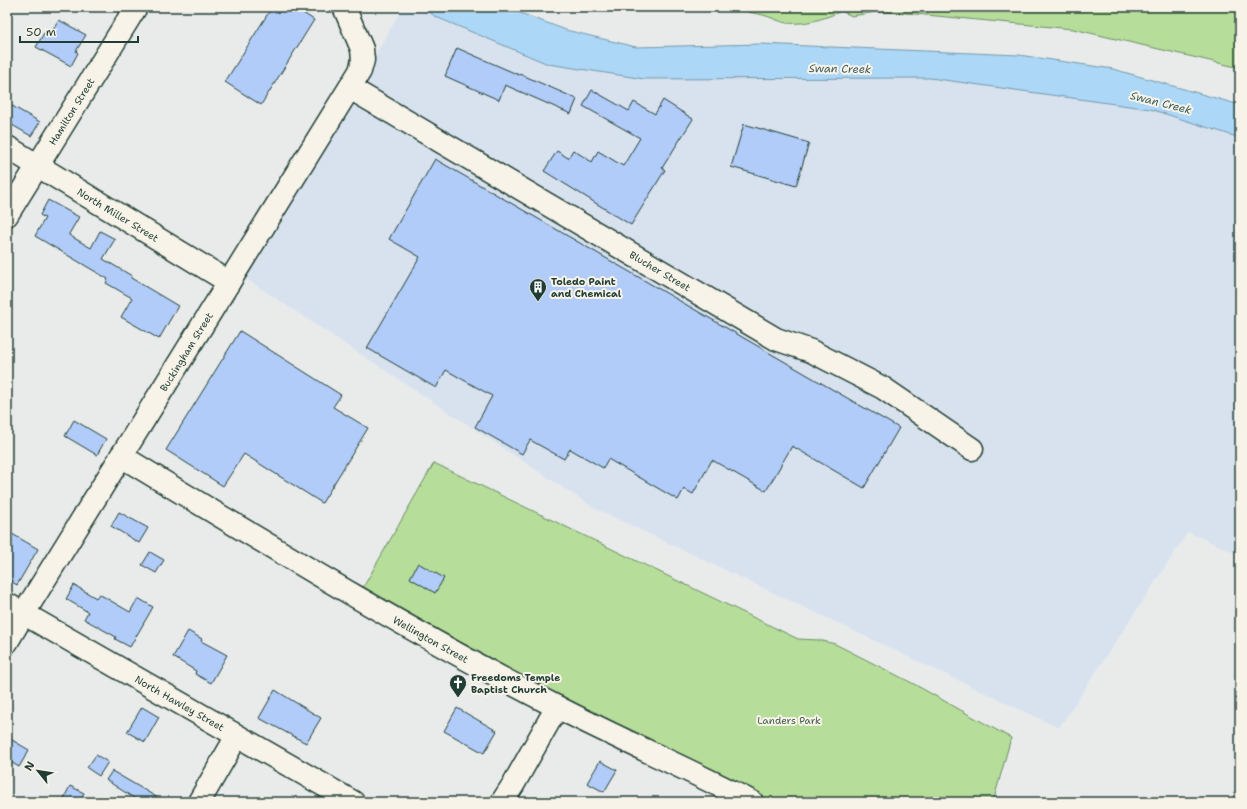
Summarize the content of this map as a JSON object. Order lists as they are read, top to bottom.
{
  "streets": {
    "street": [
      "Hamilton Street",
      "North Miller Street",
      "Blucher Street",
      "Buckingham Street",
      "Wellington Street",
      "North Hawley Street"
    ]
  },
  "crossings": [
    ["Hamilton Street", "North Miller Street"],
    ["North Miller Street", "Buckingham Street"],
    ["Blucher Street", "Buckingham Street"],
    ["Buckingham Street", "Wellington Street"],
    ["Buckingham Street", "North Hawley Street"]
  ],
  "water": ["Swan Creek"],
  "parks": ["Landers Park"],
  "places": {
    "building": ["Toledo Paint and Chemical"],
    "church": ["Freedoms Temple Baptist Church"]
  },
  "scale_bar": "50 m",
  "north": "top left"
}
